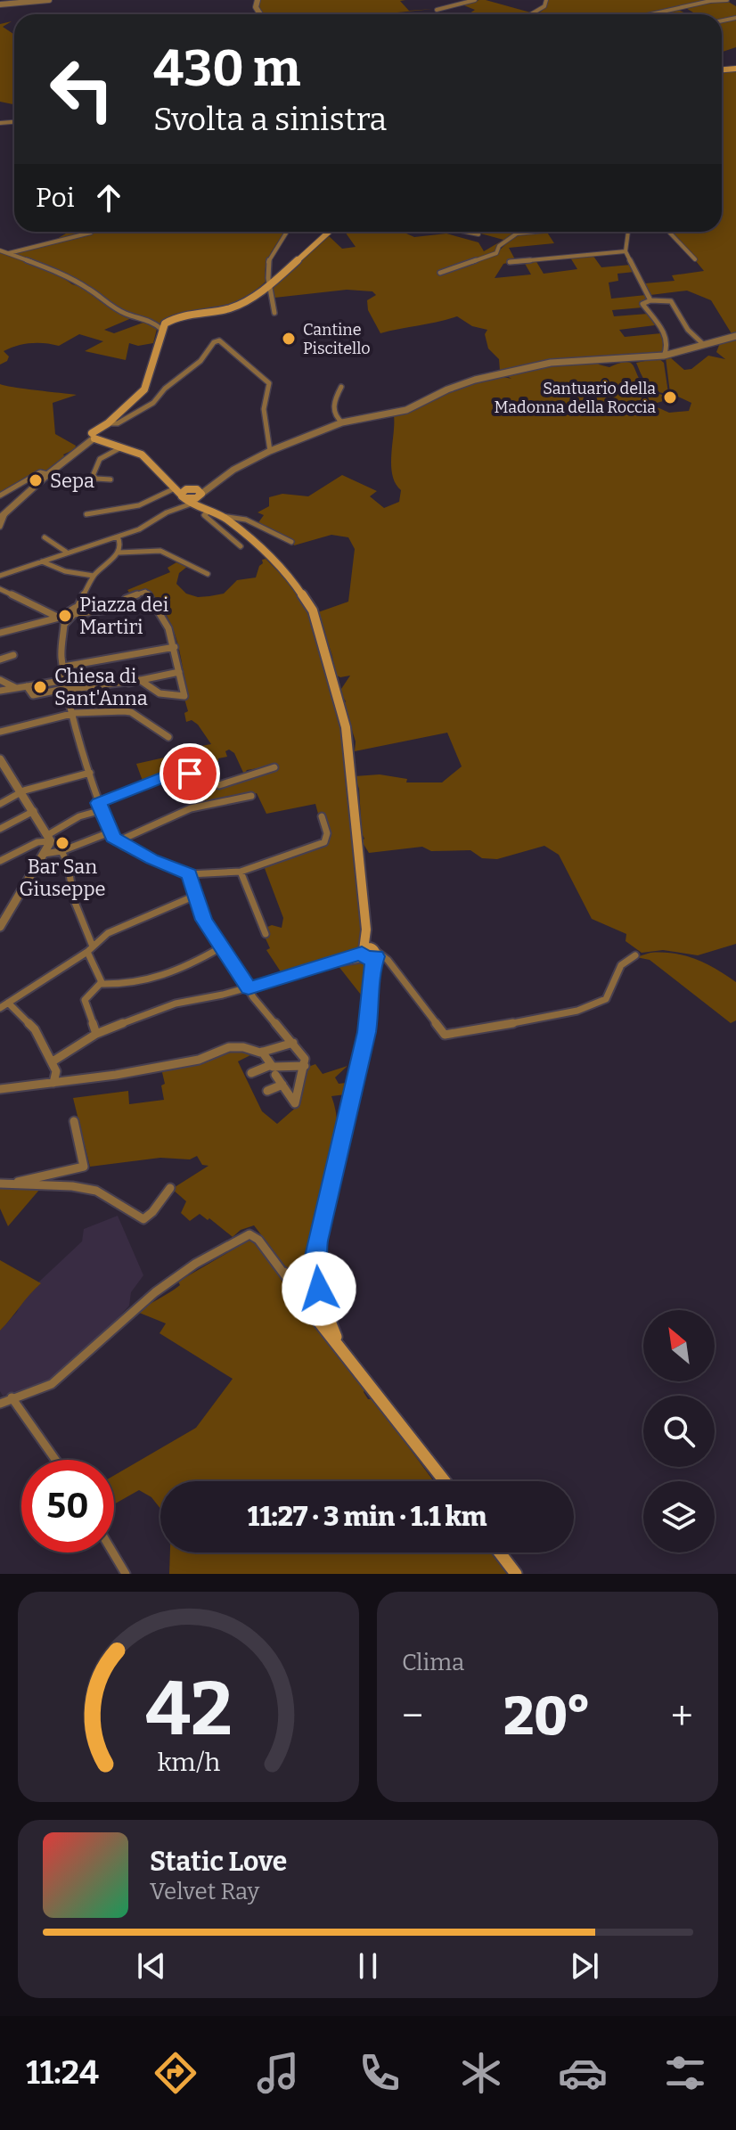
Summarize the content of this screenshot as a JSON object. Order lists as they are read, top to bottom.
{
  "places": [
    "Cantine Piscitello",
    "Santuario della Madonna della Roccia",
    "Sepa",
    "Piazza dei Martiri",
    "Chiesa di Sant'Anna",
    "Bar San Giuseppe"
  ],
  "north": "top left",
  "page": {
    "turn": ["430 m", "Svolta a sinistra"],
    "then": "Poi",
    "limit": "50",
    "trip": "11:27 · 3 min · 1.1 km",
    "tile": "Clima",
    "heat": ["−", "20°", "+"],
    "song": ["Static Love", "Velvet Ray"],
    "tabs": "11:24",
    "gauge": ["42", "km/h"]
  }
}
